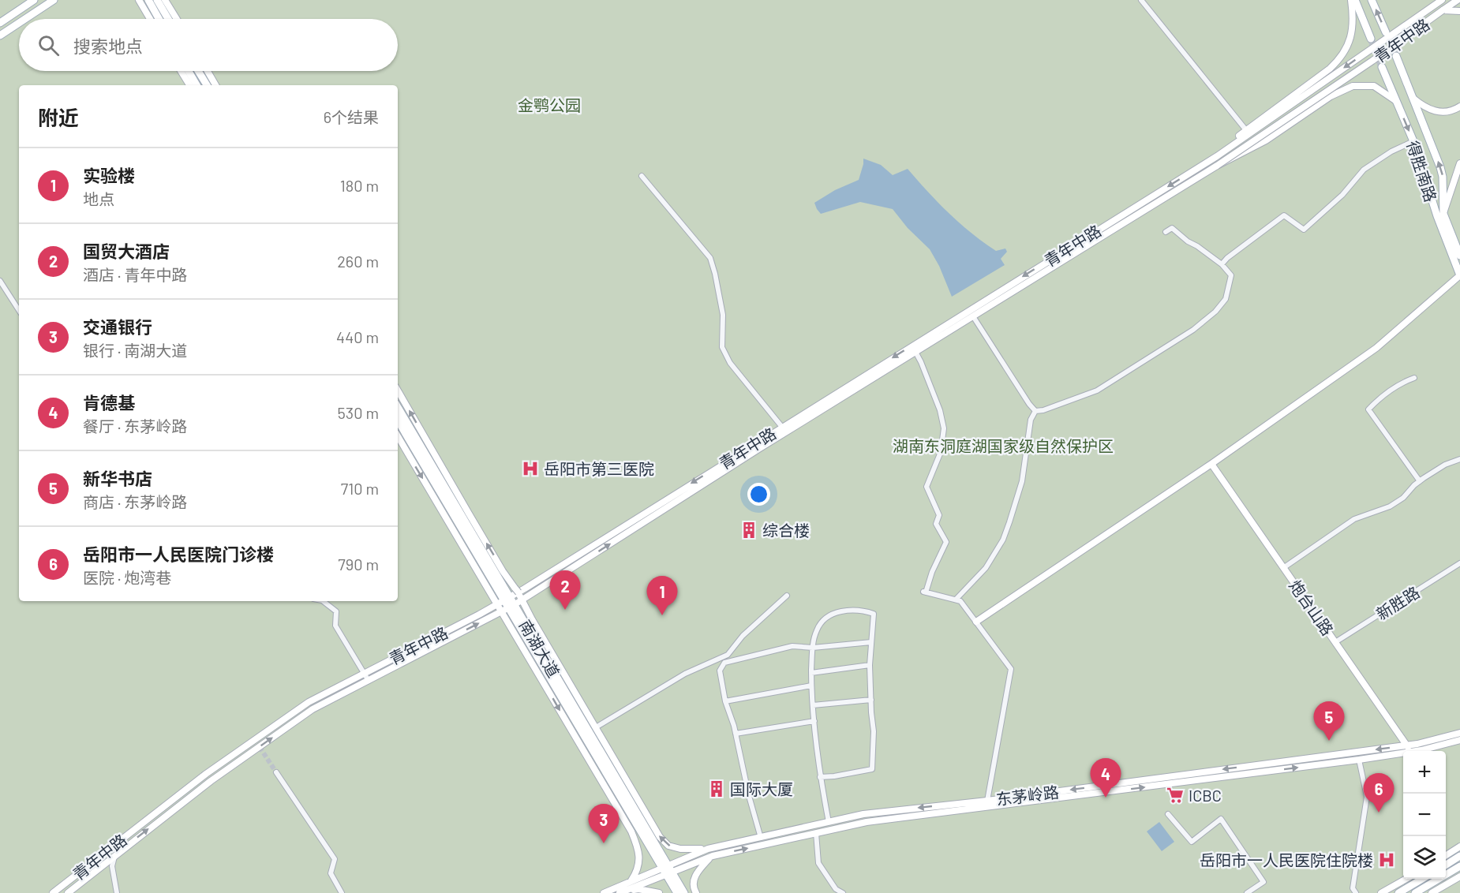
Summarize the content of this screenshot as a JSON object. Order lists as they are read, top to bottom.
{
  "streets": {
    "main road": [
      "青年中路",
      "得胜南路",
      "炮台山路",
      "南湖大道",
      "东茅岭路"
    ],
    "street": ["新胜路"]
  },
  "crossings": [
    ["青年中路", "南湖大道"],
    ["新胜路", "炮台山路"],
    ["炮台山路", "东茅岭路"],
    ["南湖大道", "东茅岭路"]
  ],
  "parks": ["金鹗公园", "湖南东洞庭湖国家级自然保护区"],
  "places": {
    "hospital": ["岳阳市第三医院", "岳阳市一人民医院住院楼"],
    "building": ["综合楼", "国际大厦"],
    "supermarket": ["ICBC"]
  },
  "page": {
    "search": "搜索地点",
    "heading": ["附近", "6个结果"],
    "list": [
      {
        "mark": "1",
        "name": "实验楼",
        "note": "地点",
        "value": "180 m"
      },
      {
        "mark": "2",
        "name": "国贸大酒店",
        "note": "酒店 · 青年中路",
        "value": "260 m"
      },
      {
        "mark": "3",
        "name": "交通银行",
        "note": "银行 · 南湖大道",
        "value": "440 m"
      },
      {
        "mark": "4",
        "name": "肯德基",
        "note": "餐厅 · 东茅岭路",
        "value": "530 m"
      },
      {
        "mark": "5",
        "name": "新华书店",
        "note": "商店 · 东茅岭路",
        "value": "710 m"
      },
      {
        "mark": "6",
        "name": "岳阳市一人民医院门诊楼",
        "note": "医院 · 炮湾巷",
        "value": "790 m"
      }
    ],
    "pins": [
      "2",
      "1",
      "5",
      "4",
      "6",
      "3"
    ],
    "map_buttons": ["+", "−"]
  }
}
